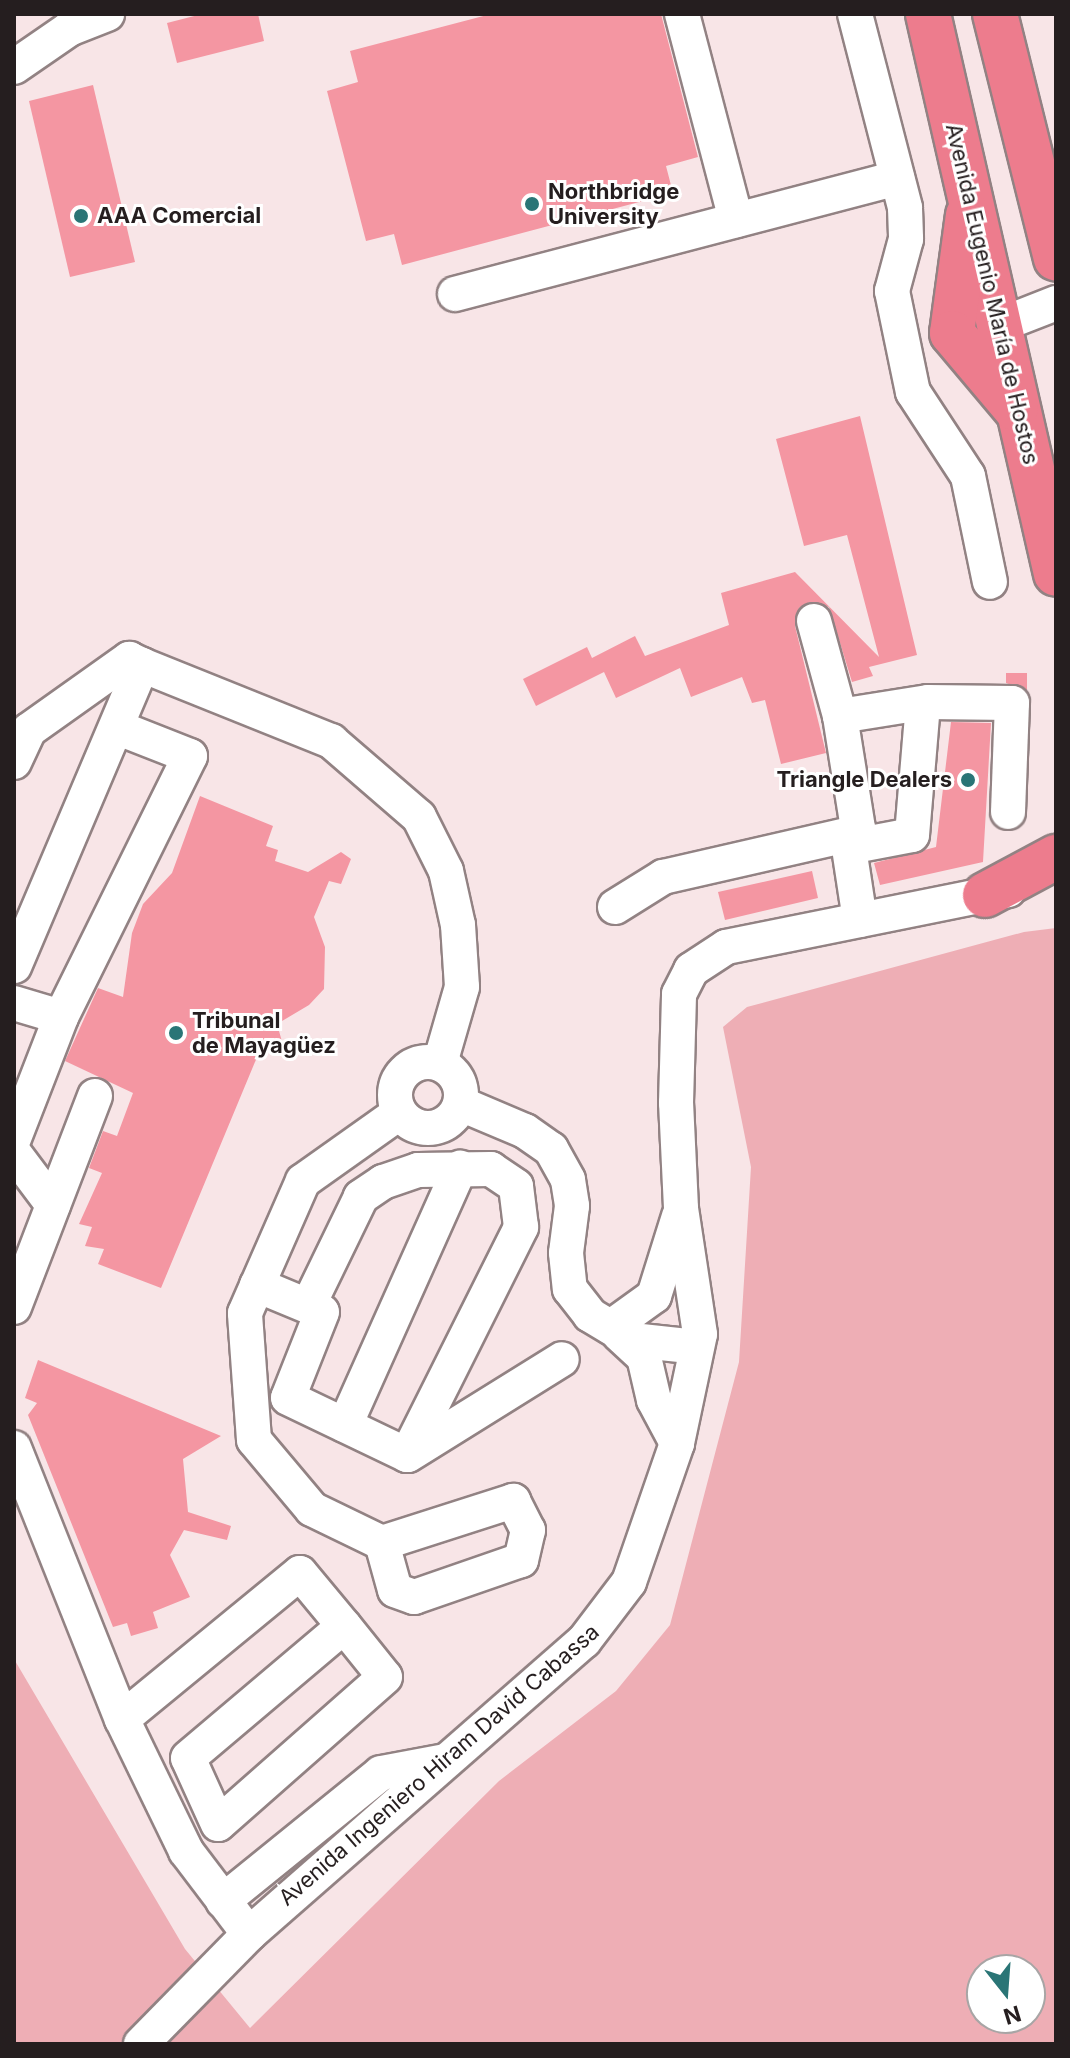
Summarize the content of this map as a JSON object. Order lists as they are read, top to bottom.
{
  "streets": {
    "highway": ["Avenida Eugenio María de Hostos"],
    "street": ["Avenida Ingeniero Hiram David Cabassa"]
  },
  "places": [
    "Northbridge University",
    "AAA Comercial",
    "Triangle Dealers",
    "Tribunal de Mayagüez"
  ],
  "north": "bottom"
}
